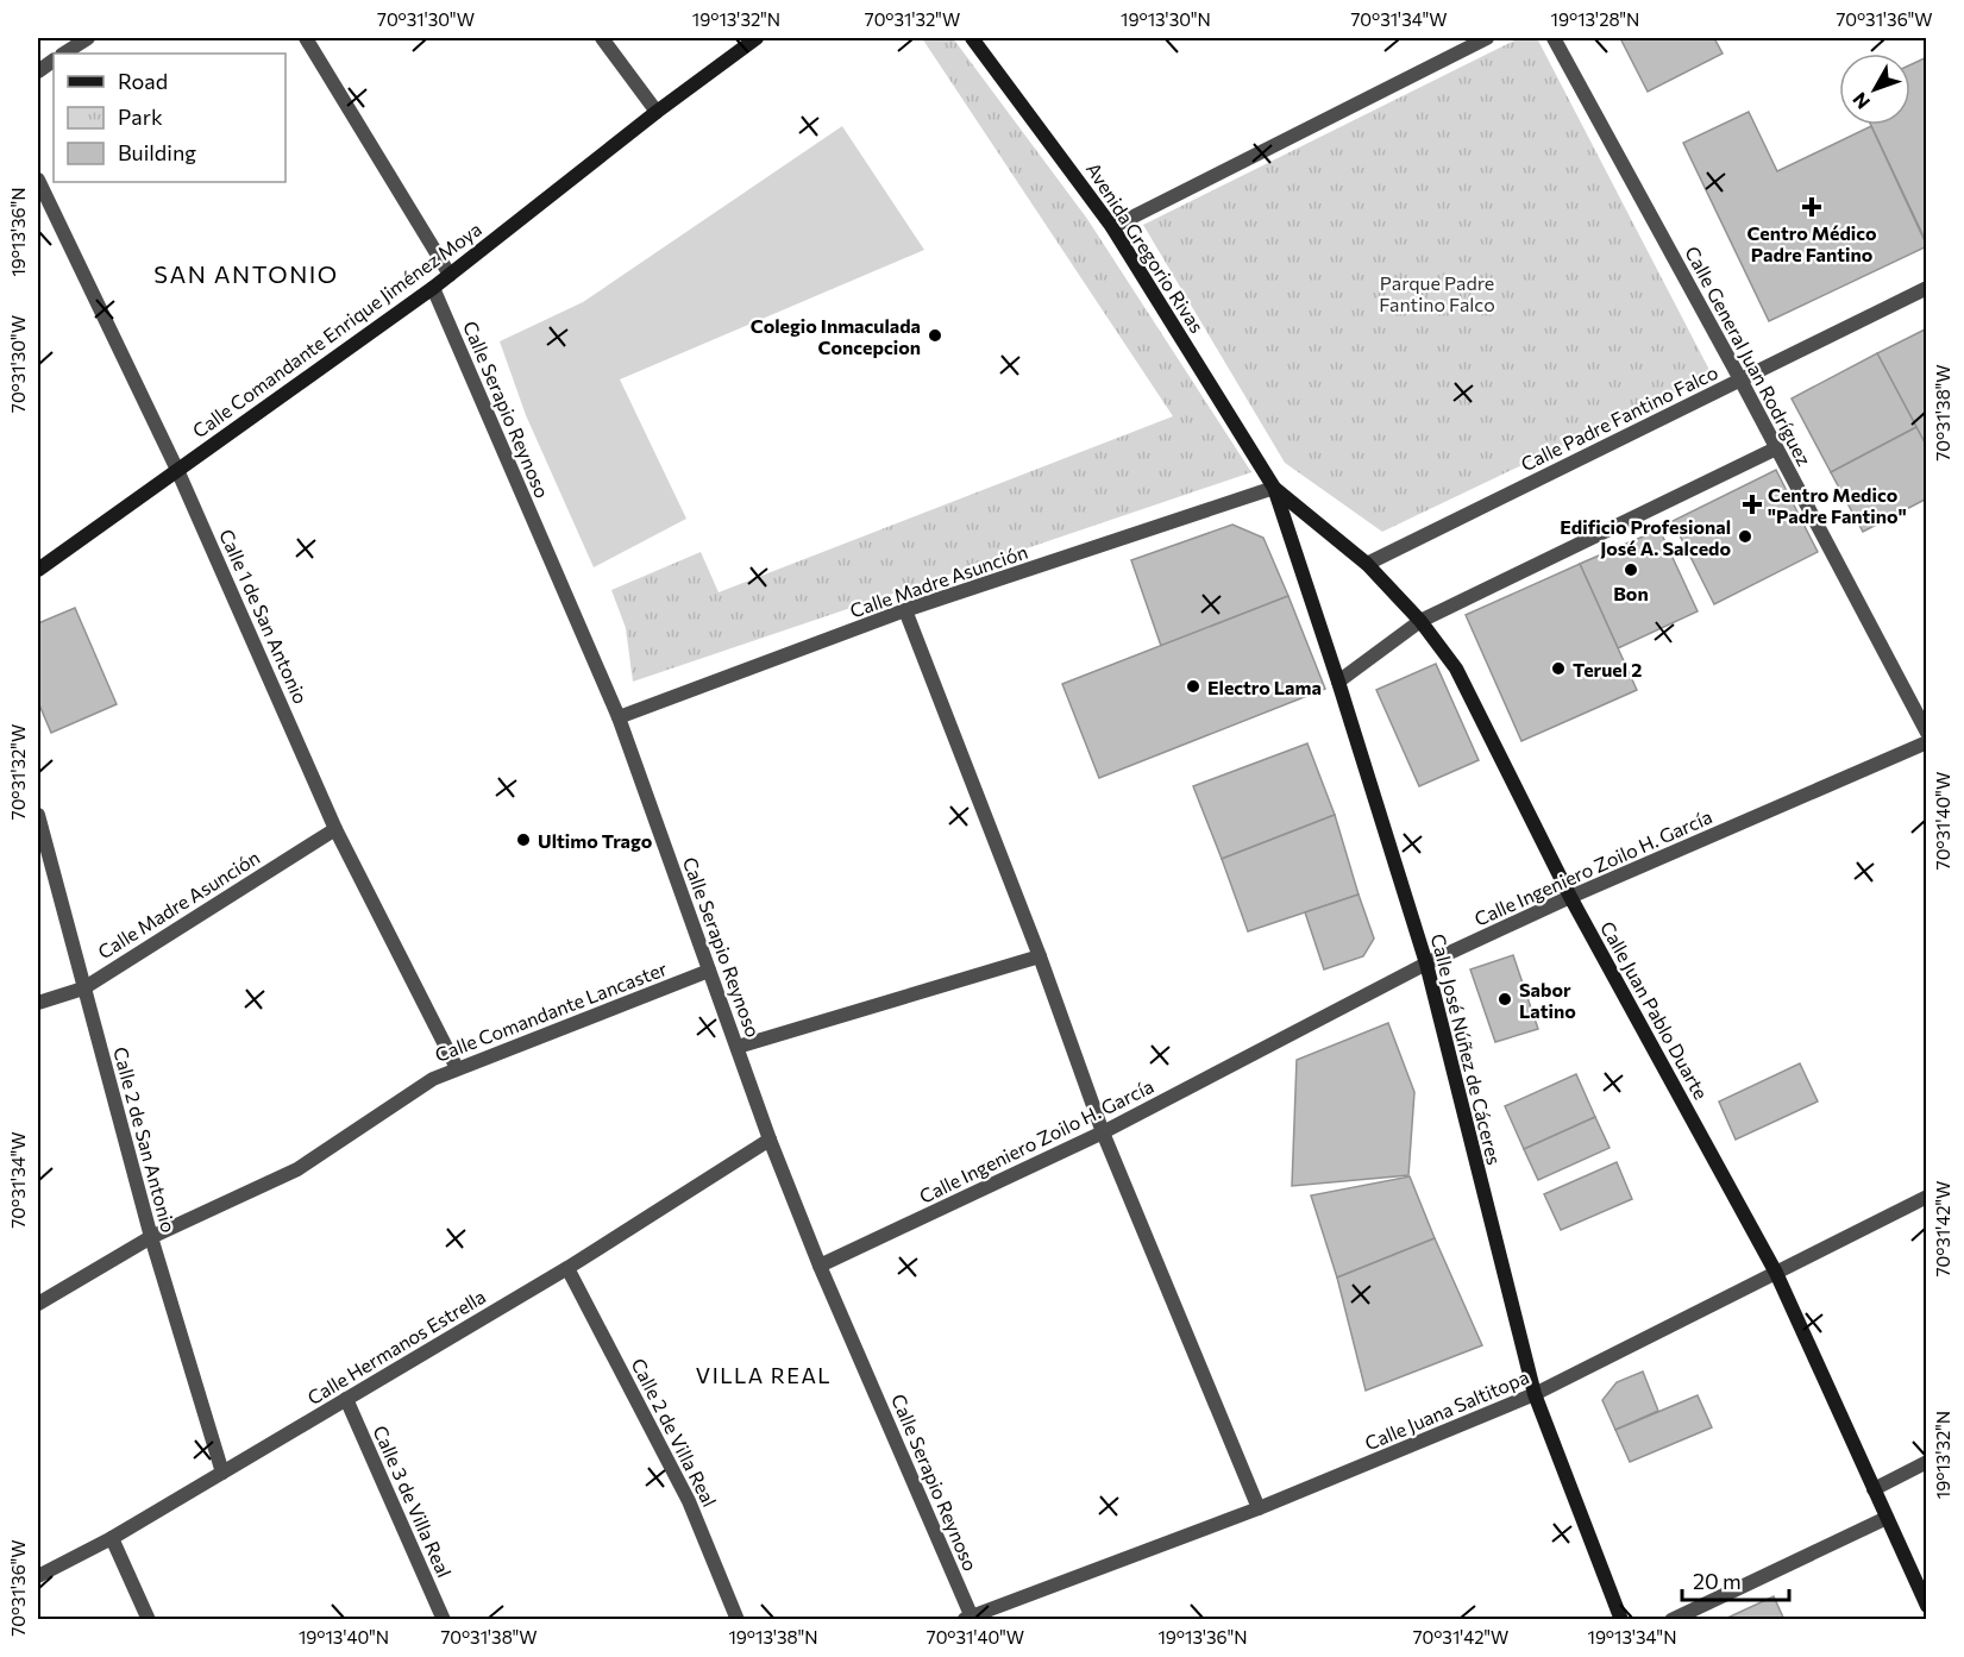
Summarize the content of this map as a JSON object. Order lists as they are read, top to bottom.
{
  "streets": {
    "main road": [
      "Avenida Gregorio Rivas",
      "Calle Comandante Enrique Jiménez Moya",
      "Calle Juan Pablo Duarte",
      "Calle José Núñez de Cáceres"
    ],
    "street": [
      "Calle General Juan Rodríguez",
      "Calle Serapio Reynoso",
      "Calle Padre Fantino Falco",
      "Calle Madre Asunción",
      "Calle 1 de San Antonio",
      "Calle Ingeniero Zoilo H. García",
      "Calle Comandante Lancaster",
      "Calle 2 de San Antonio",
      "Calle Hermanos Estrella",
      "Calle Juana Saltitopa",
      "Calle 2 de Villa Real",
      "Calle 3 de Villa Real"
    ]
  },
  "crossings": [
    ["Avenida Gregorio Rivas", "Calle Madre Asunción"],
    ["Avenida Gregorio Rivas", "Calle Juan Pablo Duarte"],
    ["Avenida Gregorio Rivas", "Calle José Núñez de Cáceres"],
    ["Calle Comandante Enrique Jiménez Moya", "Calle Serapio Reynoso"],
    ["Calle Comandante Enrique Jiménez Moya", "Calle 1 de San Antonio"],
    ["Calle General Juan Rodríguez", "Calle Padre Fantino Falco"],
    ["Calle Serapio Reynoso", "Calle Madre Asunción"],
    ["Calle Serapio Reynoso", "Calle Ingeniero Zoilo H. García"],
    ["Calle Serapio Reynoso", "Calle Comandante Lancaster"],
    ["Calle Serapio Reynoso", "Calle Hermanos Estrella"],
    ["Calle Serapio Reynoso", "Calle Juana Saltitopa"],
    ["Calle Padre Fantino Falco", "Calle Juan Pablo Duarte"],
    ["Calle Madre Asunción", "Calle 1 de San Antonio"],
    ["Calle Madre Asunción", "Calle Juan Pablo Duarte"],
    ["Calle Madre Asunción", "Calle José Núñez de Cáceres"],
    ["Calle Madre Asunción", "Calle 2 de San Antonio"],
    ["Calle 1 de San Antonio", "Calle Comandante Lancaster"],
    ["Calle Ingeniero Zoilo H. García", "Calle Juan Pablo Duarte"],
    ["Calle Ingeniero Zoilo H. García", "Calle José Núñez de Cáceres"],
    ["Calle Juan Pablo Duarte", "Calle José Núñez de Cáceres"],
    ["Calle Juan Pablo Duarte", "Calle Juana Saltitopa"],
    ["Calle Comandante Lancaster", "Calle 2 de San Antonio"],
    ["Calle José Núñez de Cáceres", "Calle Juana Saltitopa"],
    ["Calle 2 de San Antonio", "Calle Hermanos Estrella"],
    ["Calle Hermanos Estrella", "Calle 2 de Villa Real"],
    ["Calle Hermanos Estrella", "Calle 3 de Villa Real"]
  ],
  "districts": ["SAN ANTONIO", "VILLA REAL"],
  "parks": ["Parque Padre Fantino Falco"],
  "places": {
    "health": ["Centro Médico Padre Fantino", "Centro Medico \"Padre Fantino\""],
    "other": [
      "Colegio Inmaculada Concepcion",
      "Edificio Profesional José A. Salcedo",
      "Bon",
      "Teruel 2",
      "Electro Lama",
      "Ultimo Trago",
      "Sabor Latino"
    ]
  },
  "legend": ["Road", "Park", "Building"],
  "scale_bar": "20 m",
  "north": "bottom left",
  "coordinates": [
    "70°31'30\"W",
    "19°13'32\"N",
    "70°31'32\"W",
    "19°13'30\"N",
    "70°31'34\"W",
    "19°13'28\"N",
    "70°31'36\"W",
    "19°13'36\"N",
    "70°31'38\"W",
    "70°31'40\"W",
    "70°31'42\"W",
    "19°13'40\"N",
    "19°13'38\"N",
    "19°13'34\"N"
  ]
}
